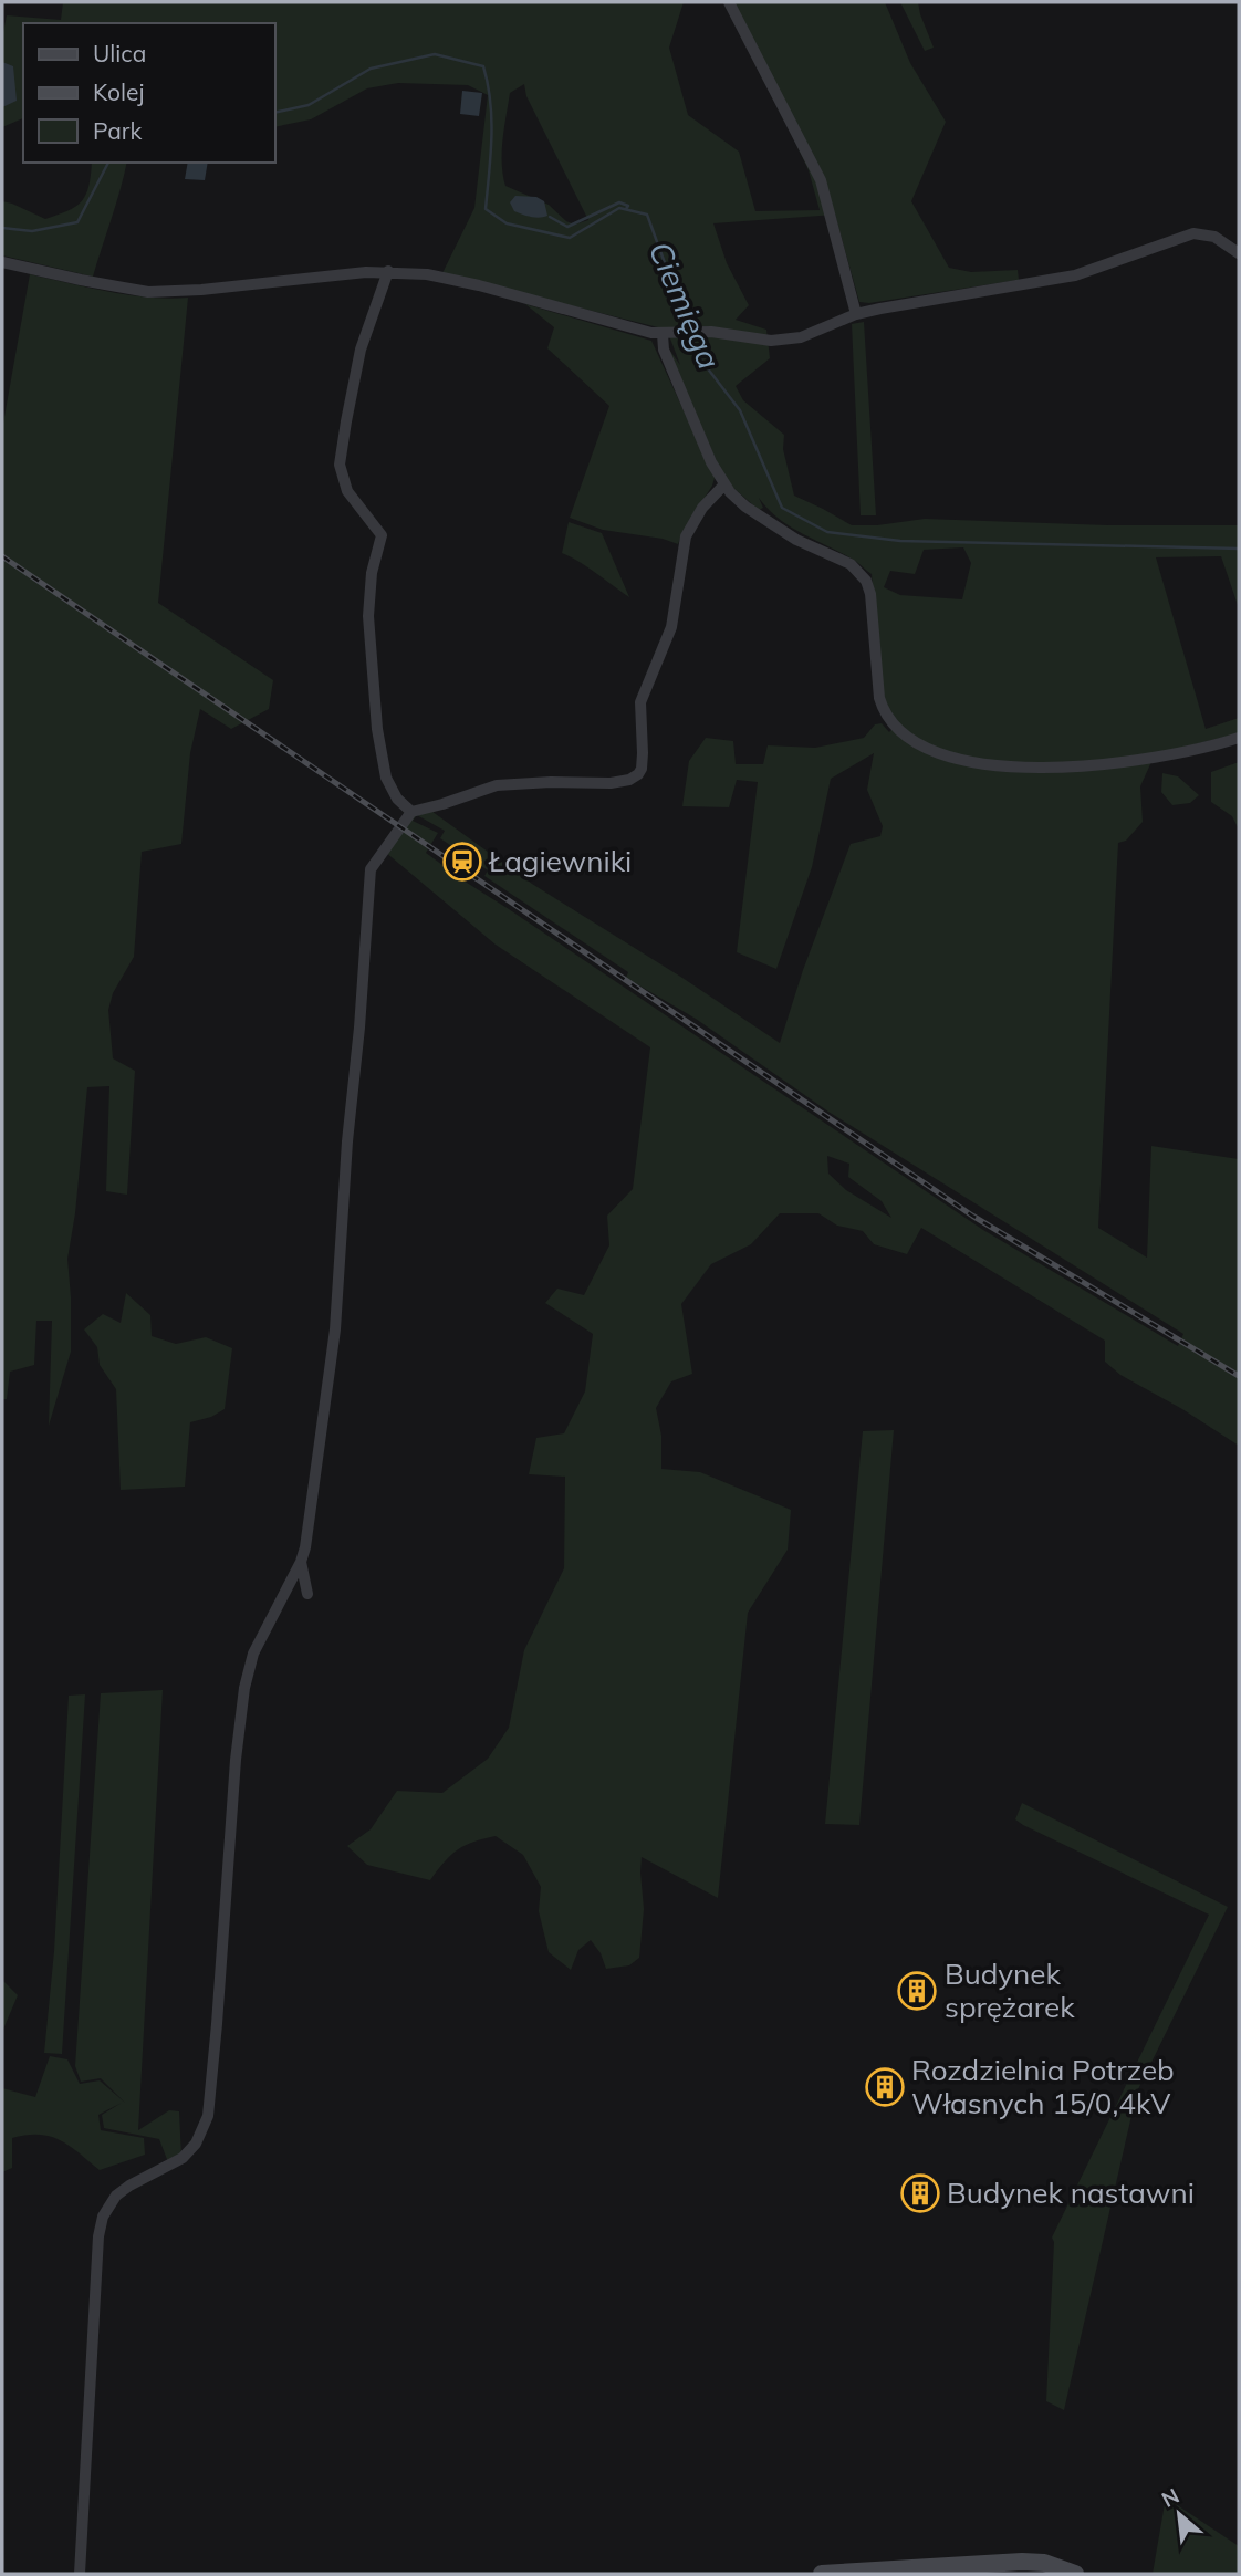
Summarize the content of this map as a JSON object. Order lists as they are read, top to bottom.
{
  "water": ["Ciemięga"],
  "places": {
    "station": ["Łagiewniki"],
    "building": ["Budynek sprężarek", "Rozdzielnia Potrzeb Własnych 15/0,4kV", "Budynek nastawni"]
  },
  "legend": ["Ulica", "Kolej", "Park"],
  "north": "top left"
}
